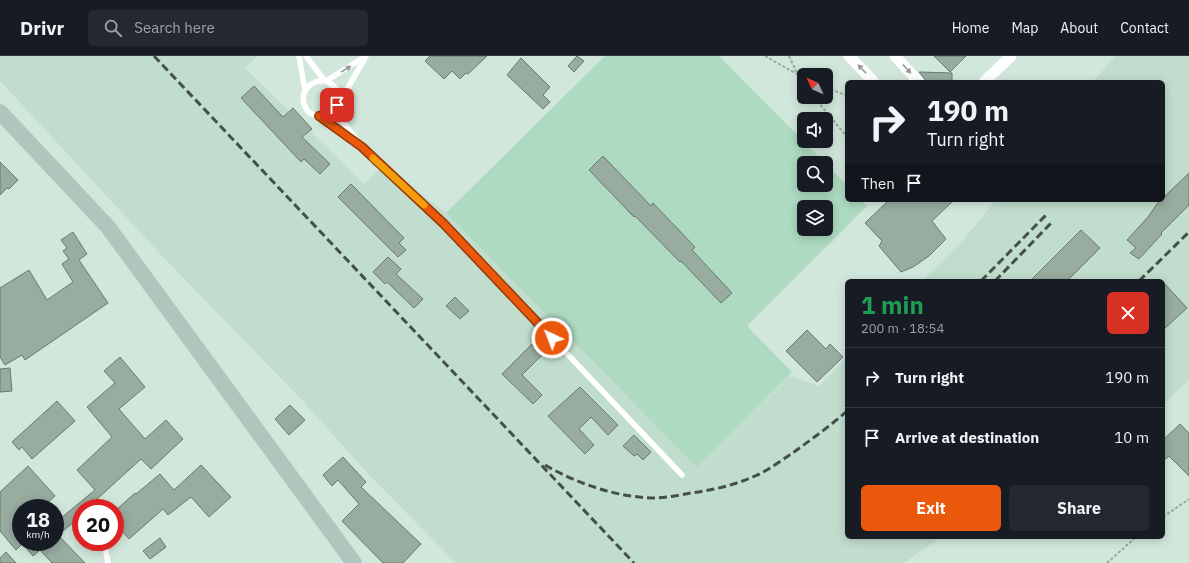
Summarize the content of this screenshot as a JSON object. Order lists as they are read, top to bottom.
{
  "north": "top left",
  "page": {
    "header": "Drivr",
    "search": "Search here",
    "nav": [
      "Home",
      "Map",
      "About",
      "Contact"
    ],
    "turn": ["190 m", "Turn right"],
    "then": "Then",
    "heading": ["1 min", "200 m · 18:54"],
    "list": [
      {
        "name": "Turn right",
        "value": "190 m"
      },
      {
        "name": "Arrive at destination",
        "value": "10 m"
      }
    ],
    "buttons": ["Exit", "Share"],
    "speed": "18 km/h",
    "limit": "20"
  }
}
